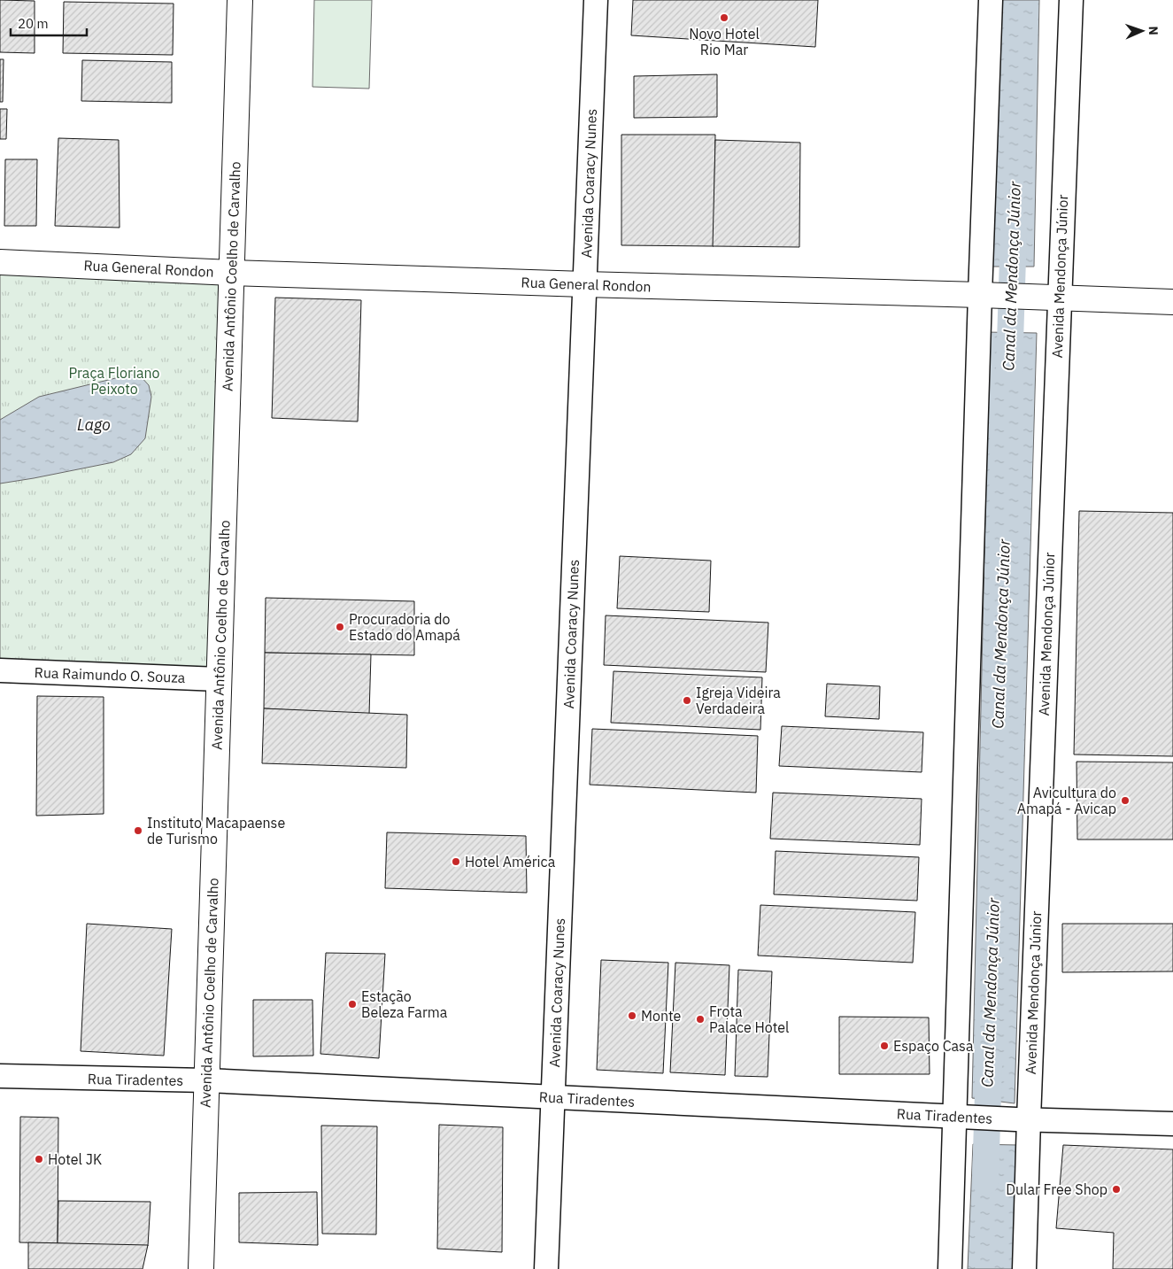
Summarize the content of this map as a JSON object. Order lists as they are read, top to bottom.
{
  "streets": {
    "street": [
      "Avenida Coaracy Nunes",
      "Rua General Rondon",
      "Avenida Antônio Coelho de Carvalho",
      "Avenida Mendonça Júnior",
      "Rua Raimundo O. Souza",
      "Rua Tiradentes"
    ]
  },
  "crossings": [
    ["Avenida Coaracy Nunes", "Rua General Rondon"],
    ["Avenida Coaracy Nunes", "Rua Tiradentes"],
    ["Rua General Rondon", "Avenida Antônio Coelho de Carvalho"],
    ["Rua General Rondon", "Avenida Mendonça Júnior"],
    ["Avenida Antônio Coelho de Carvalho", "Rua Raimundo O. Souza"],
    ["Avenida Antônio Coelho de Carvalho", "Rua Tiradentes"],
    ["Avenida Mendonça Júnior", "Rua Tiradentes"]
  ],
  "water": ["Canal da Mendonça Júnior", "Lago"],
  "parks": ["Praça Floriano Peixoto"],
  "places": [
    "Novo Hotel Rio Mar",
    "Procuradoria do Estado do Amapá",
    "Igreja Videira Verdadeira",
    "Avicultura do Amapá - Avicap",
    "Instituto Macapaense de Turismo",
    "Hotel América",
    "Estação Beleza Farma",
    "Monte",
    "Frota Palace Hotel",
    "Espaço Casa",
    "Hotel JK",
    "Dular Free Shop"
  ],
  "scale_bar": "20 m",
  "north": "right"
}
